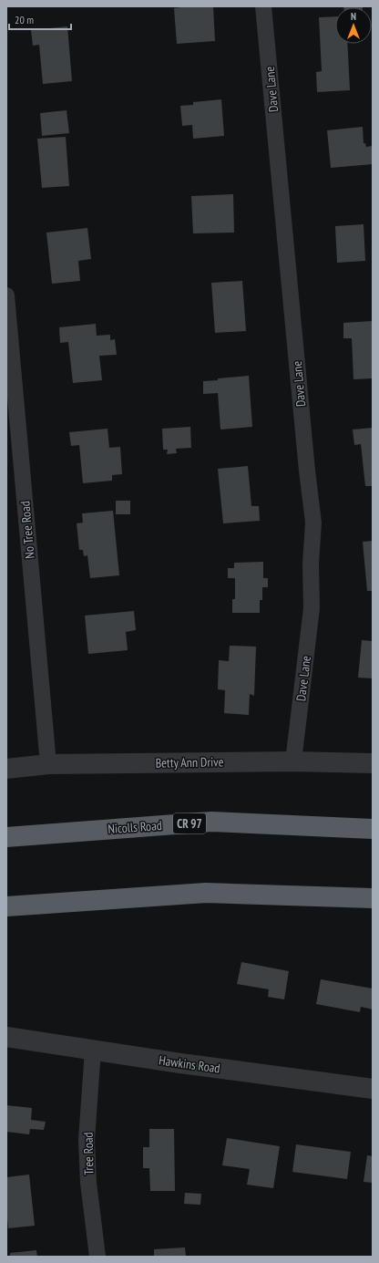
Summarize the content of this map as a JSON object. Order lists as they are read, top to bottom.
{
  "streets": {
    "highway": ["CR 97", "Nicolls Road"],
    "street": [
      "Dave Lane",
      "No Tree Road",
      "Betty Ann Drive",
      "Hawkins Road",
      "Tree Road"
    ]
  },
  "crossings": [
    ["Dave Lane", "Betty Ann Drive"],
    ["No Tree Road", "Betty Ann Drive"],
    ["Hawkins Road", "Tree Road"]
  ],
  "scale_bar": "20 m",
  "north": "top"
}
